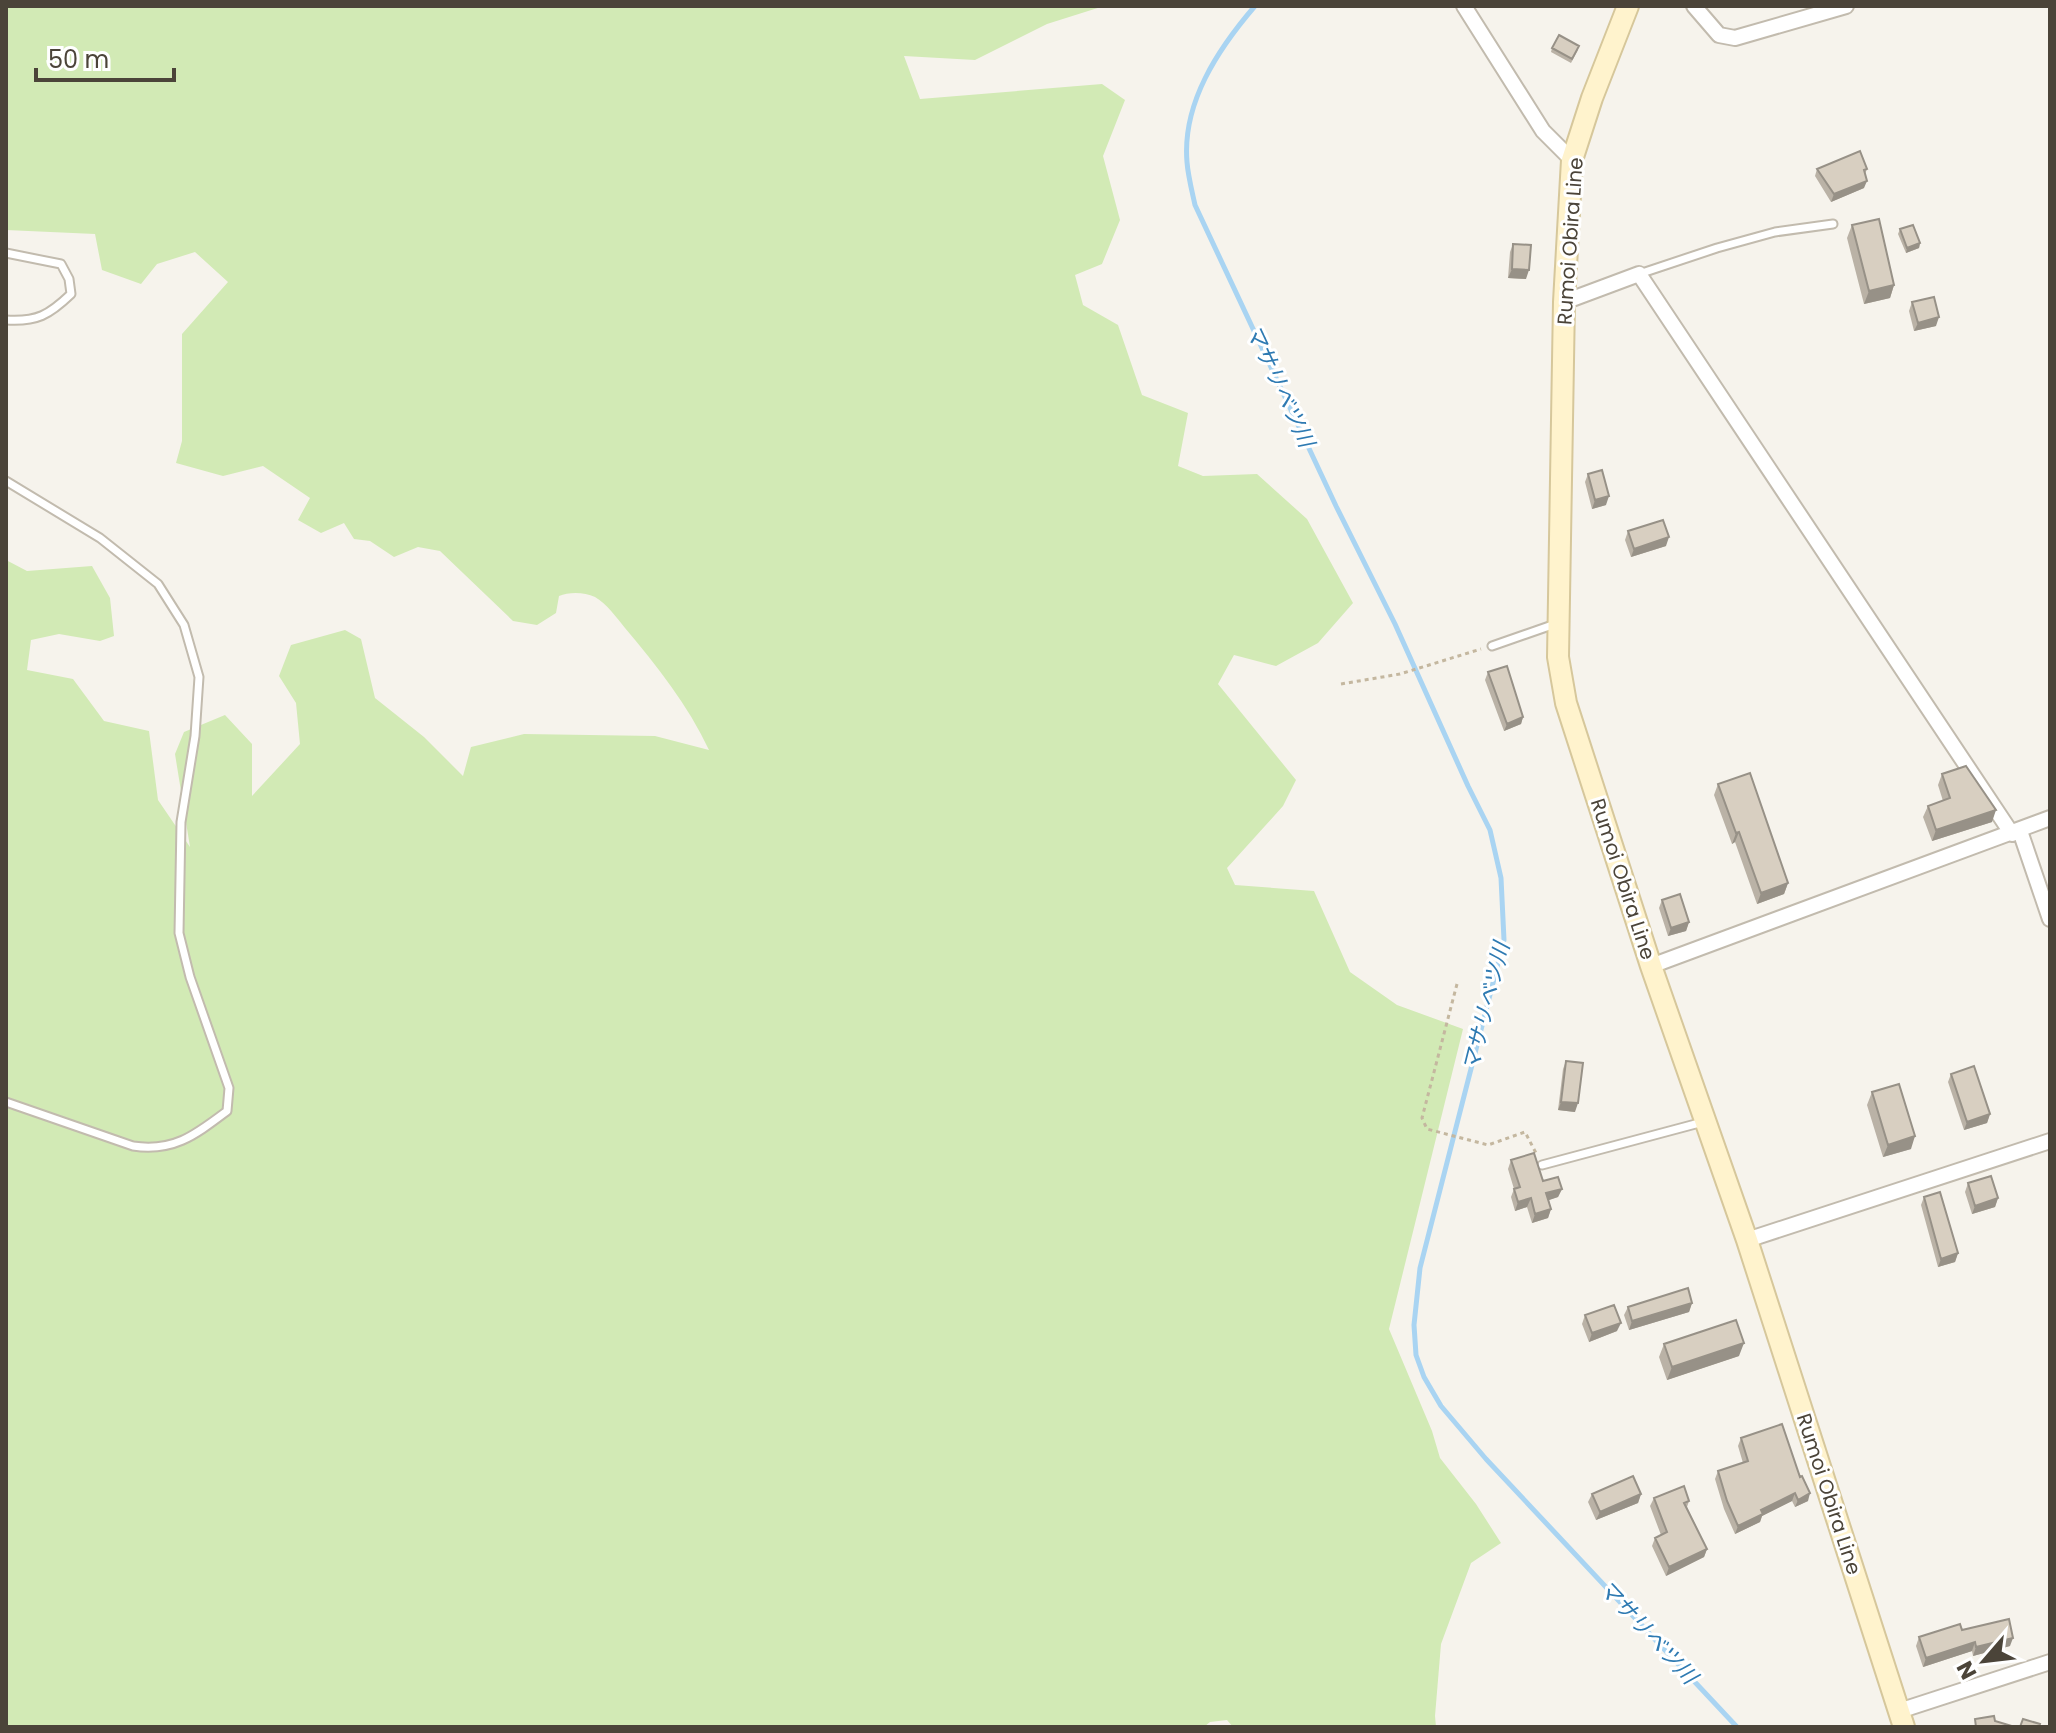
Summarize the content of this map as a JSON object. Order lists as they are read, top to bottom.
{
  "streets": {
    "main road": ["Rumoi Obira Line"]
  },
  "water": ["マサリベツ川"],
  "scale_bar": "50 m",
  "north": "bottom left"
}
